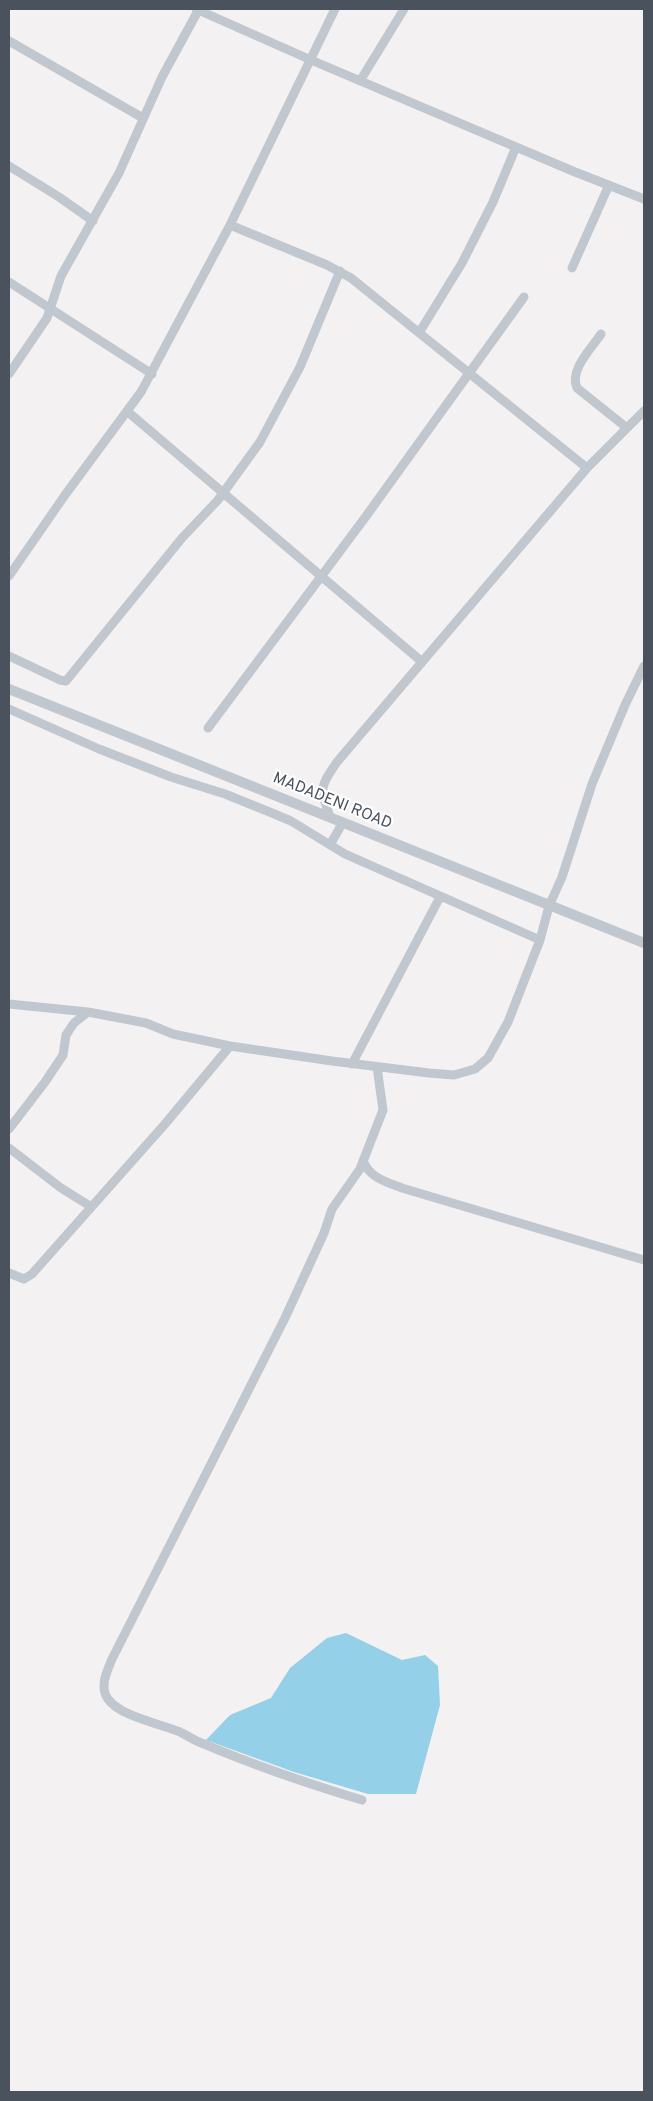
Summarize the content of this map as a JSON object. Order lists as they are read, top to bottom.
{
  "streets": {
    "street": ["MADADENI ROAD"]
  }
}
